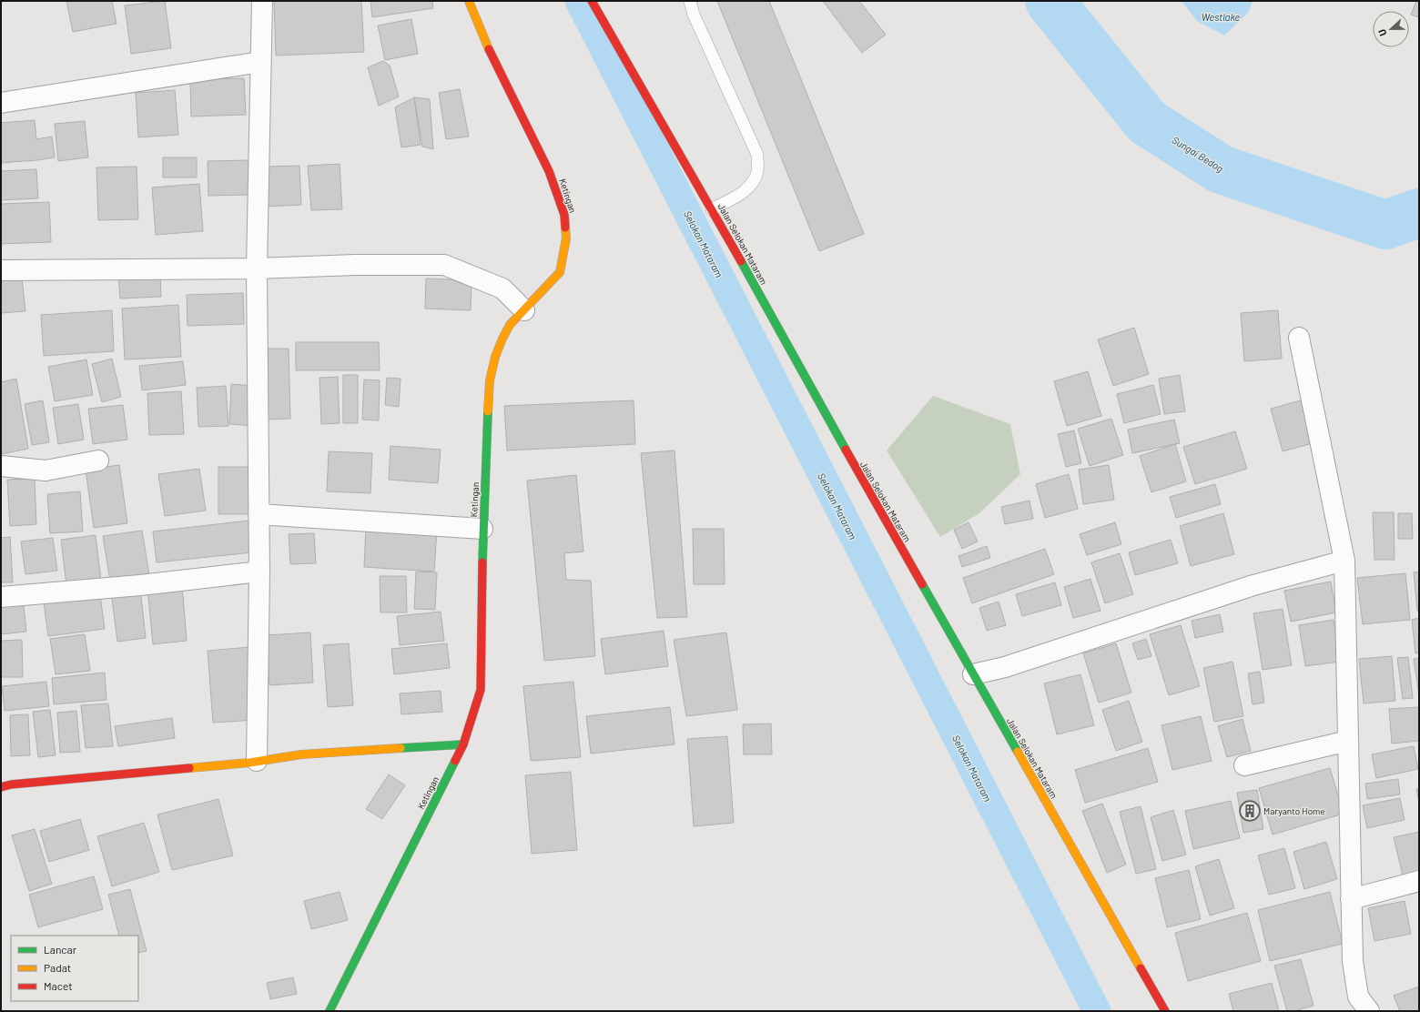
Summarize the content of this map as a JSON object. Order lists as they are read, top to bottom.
{
  "streets": {
    "street": ["Ketingan", "Jalan Selokan Mataram"]
  },
  "water": ["Westlake", "Sungai Bedog", "Selokan Mataram"],
  "places": {
    "building": ["Maryanto Home"]
  },
  "legend": ["Lancar", "Padat", "Macet"],
  "north": "left"
}
